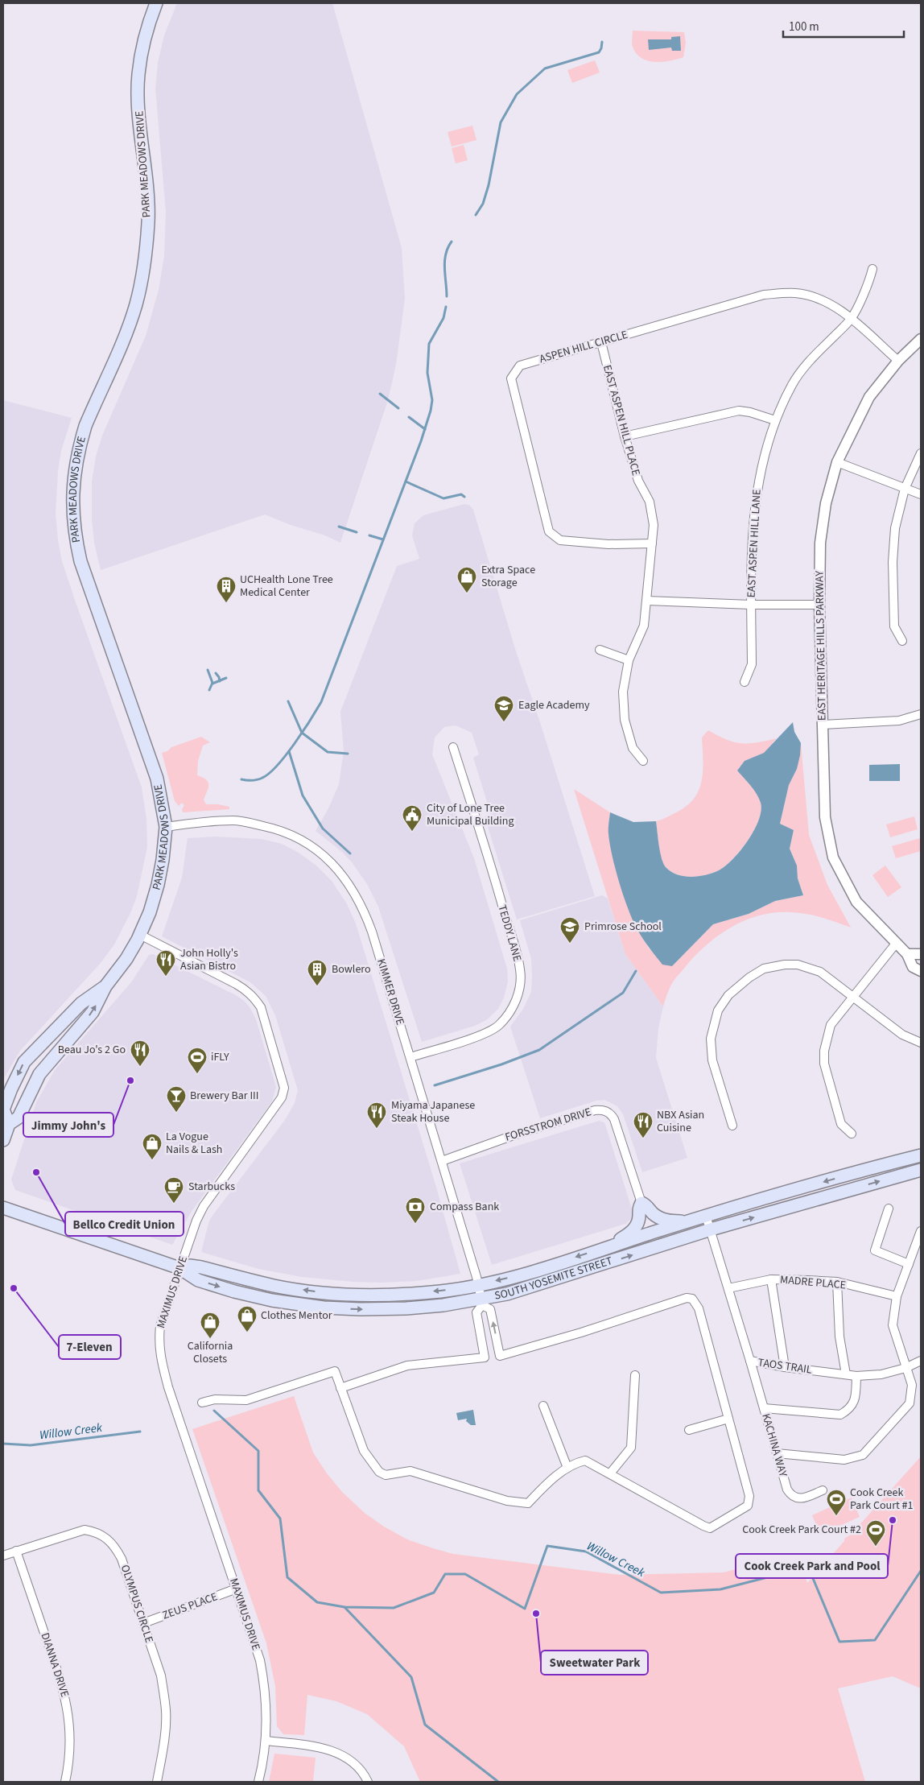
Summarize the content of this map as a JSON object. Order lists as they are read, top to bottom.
{
  "streets": {
    "main road": ["PARK MEADOWS DRIVE", "SOUTH YOSEMITE STREET"],
    "street": [
      "ASPEN HILL CIRCLE",
      "EAST ASPEN HILL PLACE",
      "EAST ASPEN HILL LANE",
      "EAST HERITAGE HILLS PARKWAY",
      "TEDDY LANE",
      "KIMMER DRIVE",
      "FORSSTROM DRIVE",
      "MADRE PLACE",
      "MAXIMUS DRIVE",
      "TAOS TRAIL",
      "KACHINA WAY",
      "OLYMPUS CIRCLE",
      "ZEUS PLACE",
      "DIANNA DRIVE"
    ]
  },
  "crossings": [
    ["PARK MEADOWS DRIVE", "KIMMER DRIVE"],
    ["PARK MEADOWS DRIVE", "MAXIMUS DRIVE"],
    ["ASPEN HILL CIRCLE", "EAST ASPEN HILL PLACE"],
    ["ASPEN HILL CIRCLE", "EAST ASPEN HILL LANE"],
    ["ASPEN HILL CIRCLE", "EAST HERITAGE HILLS PARKWAY"],
    ["TEDDY LANE", "KIMMER DRIVE"],
    ["KIMMER DRIVE", "FORSSTROM DRIVE"],
    ["KIMMER DRIVE", "SOUTH YOSEMITE STREET"],
    ["SOUTH YOSEMITE STREET", "MAXIMUS DRIVE"],
    ["SOUTH YOSEMITE STREET", "TAOS TRAIL"],
    ["MADRE PLACE", "TAOS TRAIL"],
    ["MAXIMUS DRIVE", "ZEUS PLACE"],
    ["TAOS TRAIL", "KACHINA WAY"],
    ["OLYMPUS CIRCLE", "ZEUS PLACE"],
    ["OLYMPUS CIRCLE", "DIANNA DRIVE"]
  ],
  "water": ["Willow Creek"],
  "places": {
    "shop": [
      "Extra Space Storage",
      "La Vogue Nails & Lash",
      "Clothes Mentor",
      "California Closets"
    ],
    "building": ["UCHealth Lone Tree Medical Center", "Bowlero"],
    "school or university": ["Eagle Academy", "Primrose School"],
    "public building": ["City of Lone Tree Municipal Building"],
    "restaurant": [
      "John Holly's Asian Bistro",
      "Beau Jo's 2 Go",
      "Miyama Japanese Steak House",
      "NBX Asian Cuisine"
    ],
    "sports": ["iFLY", "Cook Creek Park Court #1", "Cook Creek Park Court #2"],
    "other": [
      "Jimmy John's",
      "Bellco Credit Union",
      "7-Eleven",
      "Cook Creek Park and Pool",
      "Sweetwater Park"
    ],
    "bar": ["Brewery Bar III"],
    "cafe": ["Starbucks"],
    "bank": ["Compass Bank"]
  },
  "scale_bar": "100 m"
}
